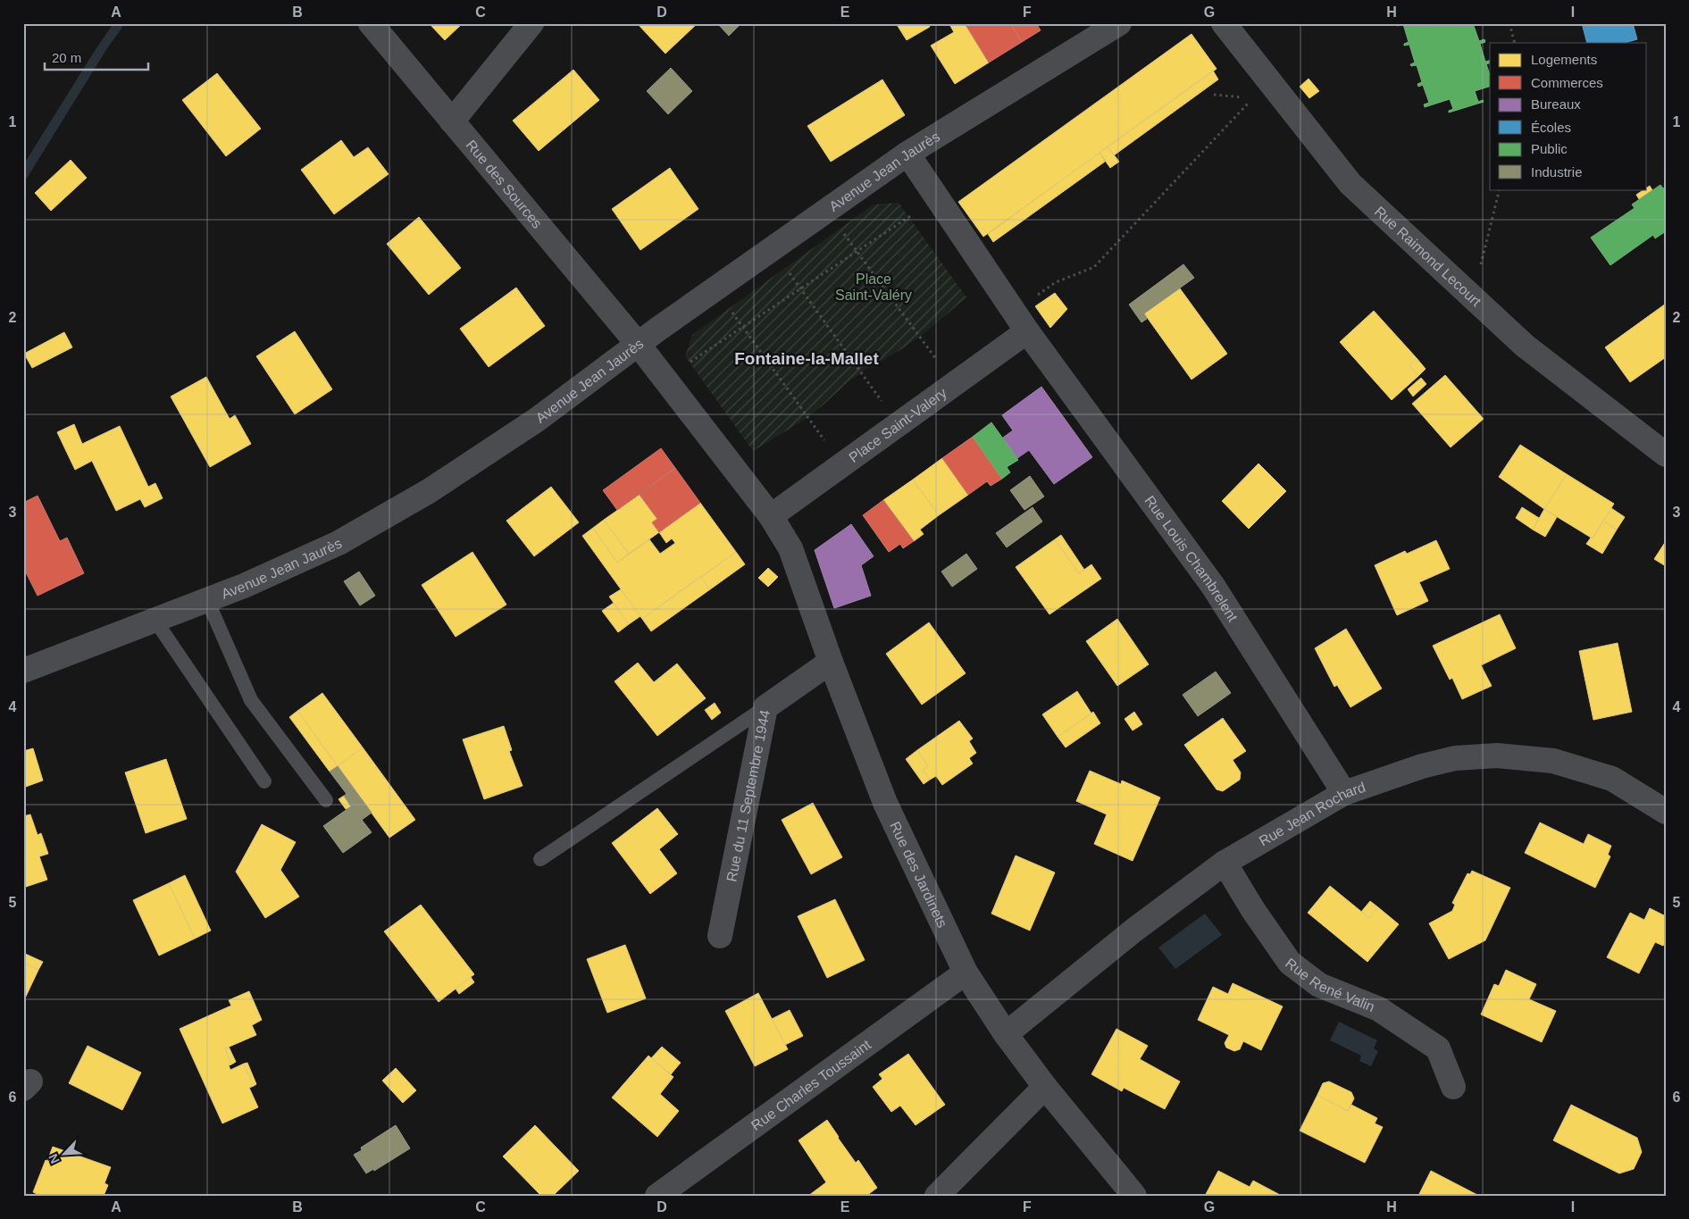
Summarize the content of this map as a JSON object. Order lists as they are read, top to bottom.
{
  "streets": {
    "street": [
      "Avenue Jean Jaurès",
      "Rue des Sources",
      "Rue Raimond Lecourt",
      "Place Saint-Valery",
      "Rue Louis Chambrelent",
      "Rue du 11 Septembre 1944",
      "Rue Jean Rochard",
      "Rue des Jardinets",
      "Rue René Valin",
      "Rue Charles Toussaint"
    ]
  },
  "crossings": [
    ["Avenue Jean Jaurès", "Rue des Sources"],
    ["Place Saint-Valery", "Rue Louis Chambrelent"],
    ["Place Saint-Valery", "Rue des Jardinets"],
    ["Rue Louis Chambrelent", "Rue Jean Rochard"],
    ["Rue du 11 Septembre 1944", "Rue des Jardinets"],
    ["Rue Jean Rochard", "Rue des Jardinets"],
    ["Rue Jean Rochard", "Rue René Valin"],
    ["Rue des Jardinets", "Rue Charles Toussaint"]
  ],
  "districts": ["Fontaine-la-Mallet"],
  "parks": ["Place Saint-Valéry"],
  "legend": [
    "Logements",
    "Commerces",
    "Bureaux",
    "Écoles",
    "Public",
    "Industrie"
  ],
  "scale_bar": "20 m",
  "north": "bottom left",
  "grid": {
    "columns": [
      "A",
      "B",
      "C",
      "D",
      "E",
      "F",
      "G",
      "H",
      "I"
    ],
    "rows": [
      "1",
      "2",
      "3",
      "4",
      "5",
      "6"
    ]
  }
}
